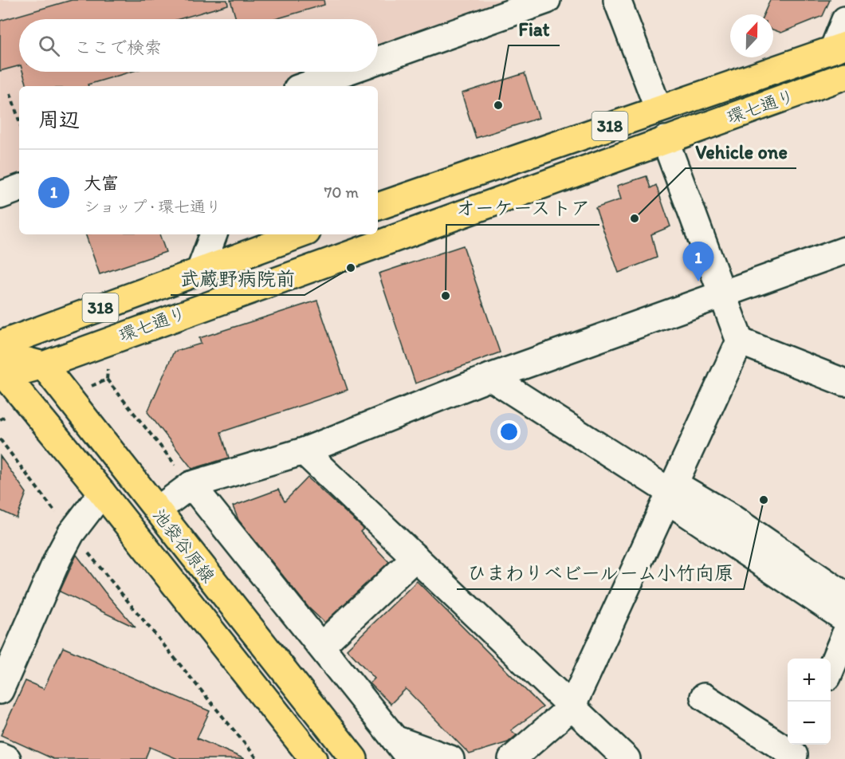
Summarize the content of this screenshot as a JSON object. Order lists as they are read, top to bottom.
{
  "streets": {
    "main road": ["環七通り", "318", "池袋谷原線"]
  },
  "crossings": [
    ["環七通り", "池袋谷原線"]
  ],
  "places": [
    "Fiat",
    "Vehicle one",
    "武蔵野病院前",
    "オーケーストア",
    "ひまわりベビールーム小竹向原"
  ],
  "north": "top",
  "page": {
    "search": "ここで検索",
    "heading": "周辺",
    "list": [
      {
        "mark": "1",
        "name": "大富",
        "note": "ショップ · 環七通り",
        "value": "70 m"
      }
    ],
    "pins": "1",
    "map_buttons": ["+", "−"]
  }
}
